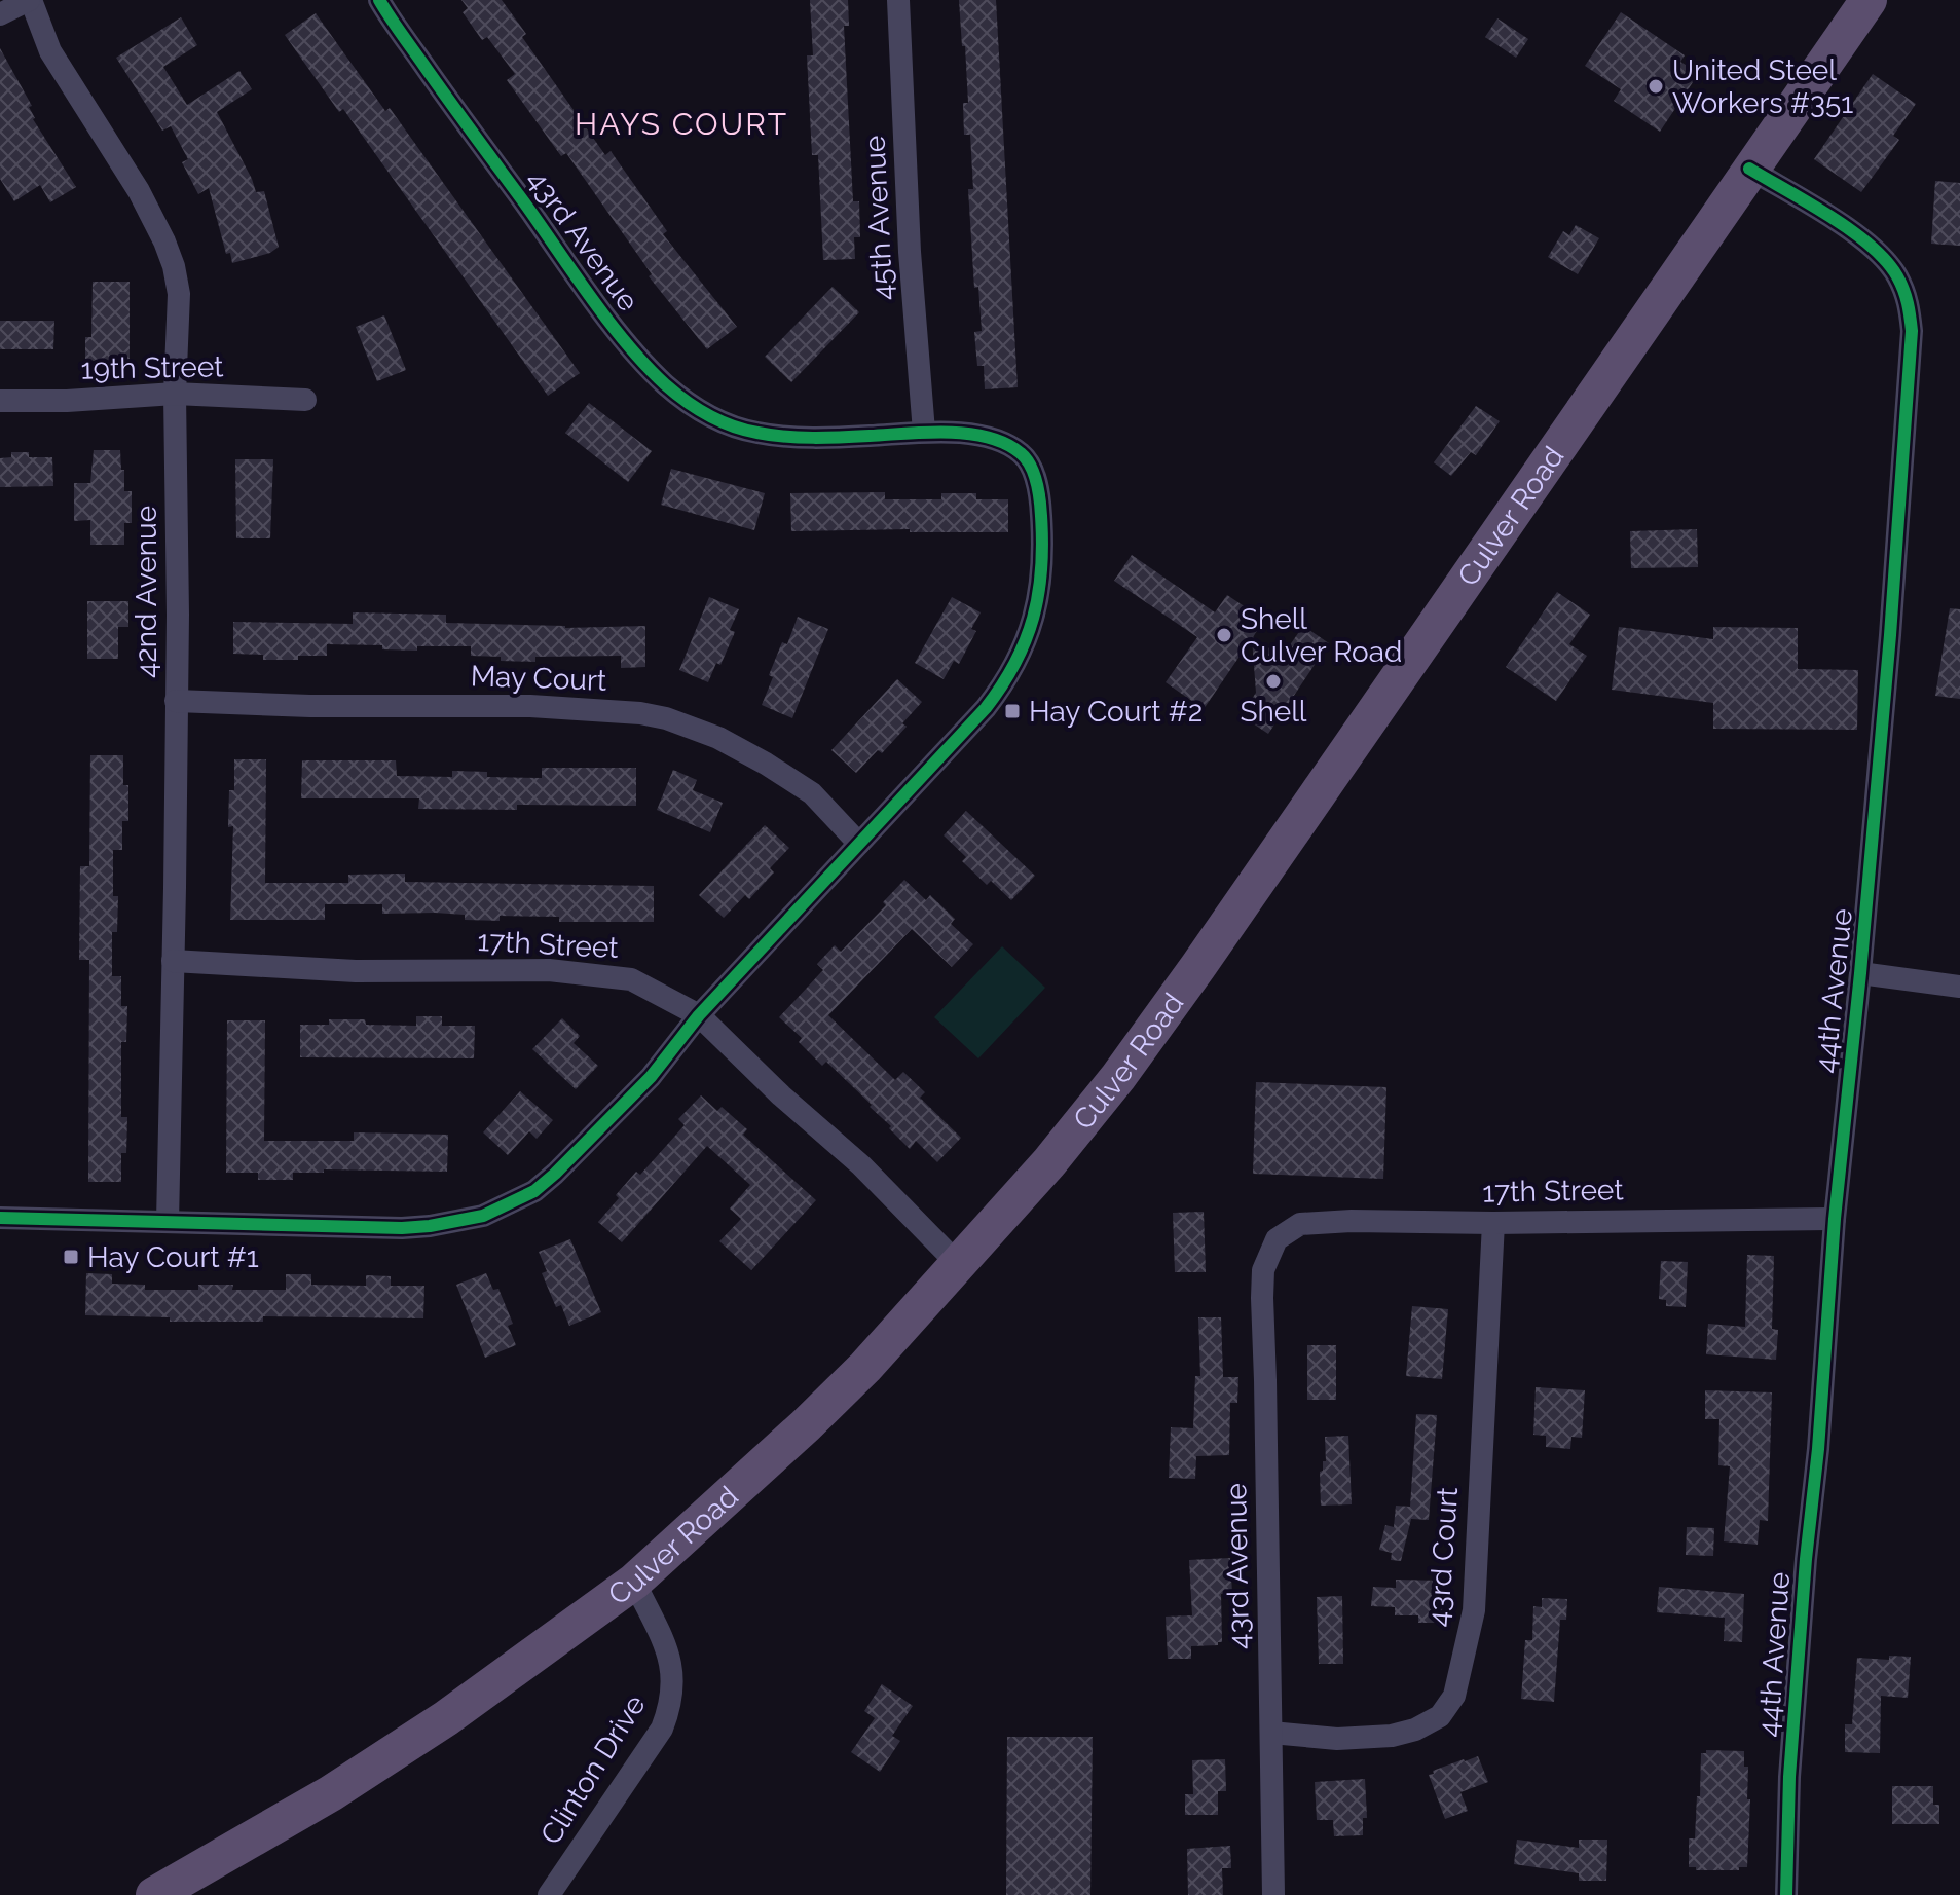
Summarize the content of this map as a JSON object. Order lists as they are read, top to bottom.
{
  "streets": {
    "main road": ["Culver Road"],
    "street": [
      "45th Avenue",
      "43rd Avenue",
      "19th Street",
      "42nd Avenue",
      "May Court",
      "17th Street",
      "44th Avenue",
      "43rd Court",
      "Clinton Drive"
    ]
  },
  "crossings": [
    ["45th Avenue", "43rd Avenue"],
    ["43rd Avenue", "42nd Avenue"],
    ["43rd Avenue", "May Court"],
    ["43rd Avenue", "17th Street"],
    ["43rd Avenue", "43rd Court"],
    ["19th Street", "42nd Avenue"],
    ["Culver Road", "17th Street"],
    ["Culver Road", "44th Avenue"],
    ["Culver Road", "Clinton Drive"],
    ["42nd Avenue", "May Court"],
    ["42nd Avenue", "17th Street"],
    ["17th Street", "44th Avenue"],
    ["17th Street", "43rd Court"]
  ],
  "districts": ["HAYS COURT"],
  "places": {
    "other": ["United Steel Workers #351", "Shell Culver Road", "Shell"],
    "transit": ["Hay Court #2", "Hay Court #1"]
  }
}
